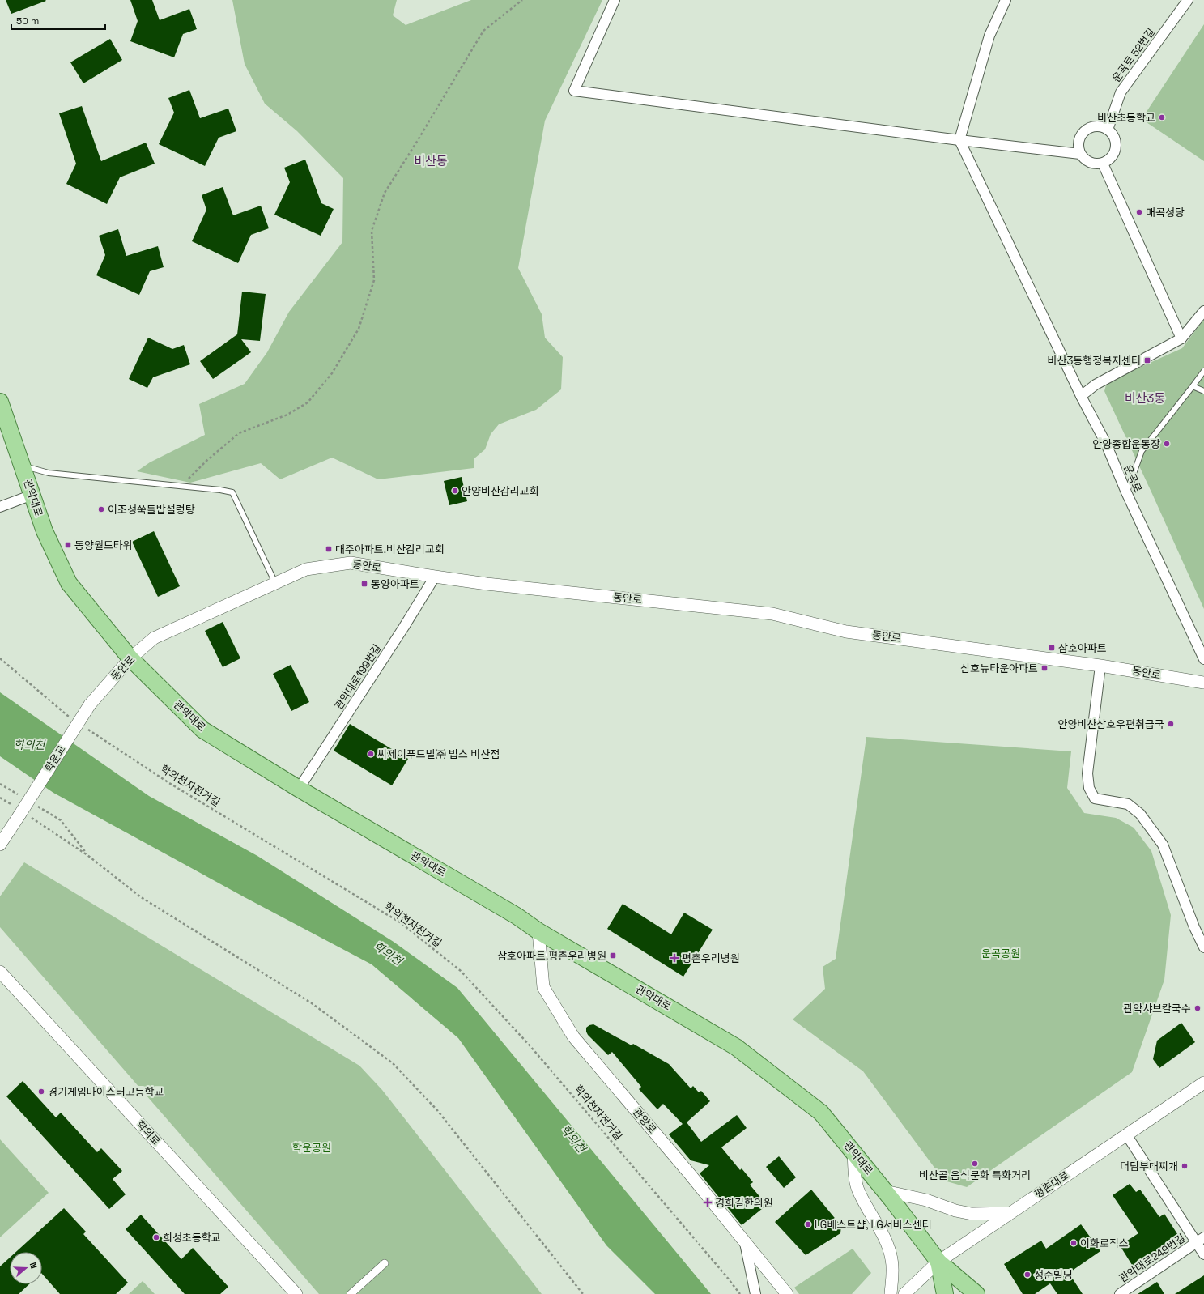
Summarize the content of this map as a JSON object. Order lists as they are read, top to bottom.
{
  "streets": {
    "main road": ["관악대로"],
    "street": [
      "운곡로 52번길",
      "운곡로",
      "동안로",
      "관악대로199번길",
      "학운교",
      "관양로",
      "학의로",
      "평촌대로",
      "관악대로249번길"
    ],
    "path": ["학의천자전거길"]
  },
  "crossings": [
    ["관악대로", "동안로"],
    ["관악대로", "관악대로199번길"],
    ["관악대로", "관양로"],
    ["관악대로", "평촌대로"],
    ["동안로", "관악대로199번길"],
    ["동안로", "학운교"]
  ],
  "districts": ["비산동", "비산3동"],
  "water": ["학의천"],
  "parks": ["운곡공원", "학운공원"],
  "places": {
    "other": [
      "비산초등학교",
      "매곡성당",
      "안양종합운동장",
      "안양비산감리교회",
      "이조성쑥돌밥설렁탕",
      "안양비산삼호우편취급국",
      "씨제이푸드빌㈜ 빕스 비산점",
      "관악샤브칼국수",
      "경기게임마이스터고등학교",
      "비산골 음식문화 특화거리",
      "더담부대찌개",
      "LG베스트샵, LG서비스센터",
      "희성초등학교",
      "이화로직스",
      "성준빌딩"
    ],
    "transit": [
      "비산3동행정복지센터",
      "동양월드타워",
      "대주아파트.비산감리교회",
      "동양아파트",
      "삼호아파트",
      "삼호뉴타운아파트",
      "삼호아파트.평촌우리병원"
    ],
    "health": ["평촌우리병원", "경희길한의원"]
  },
  "scale_bar": "50 m",
  "north": "right"
}
